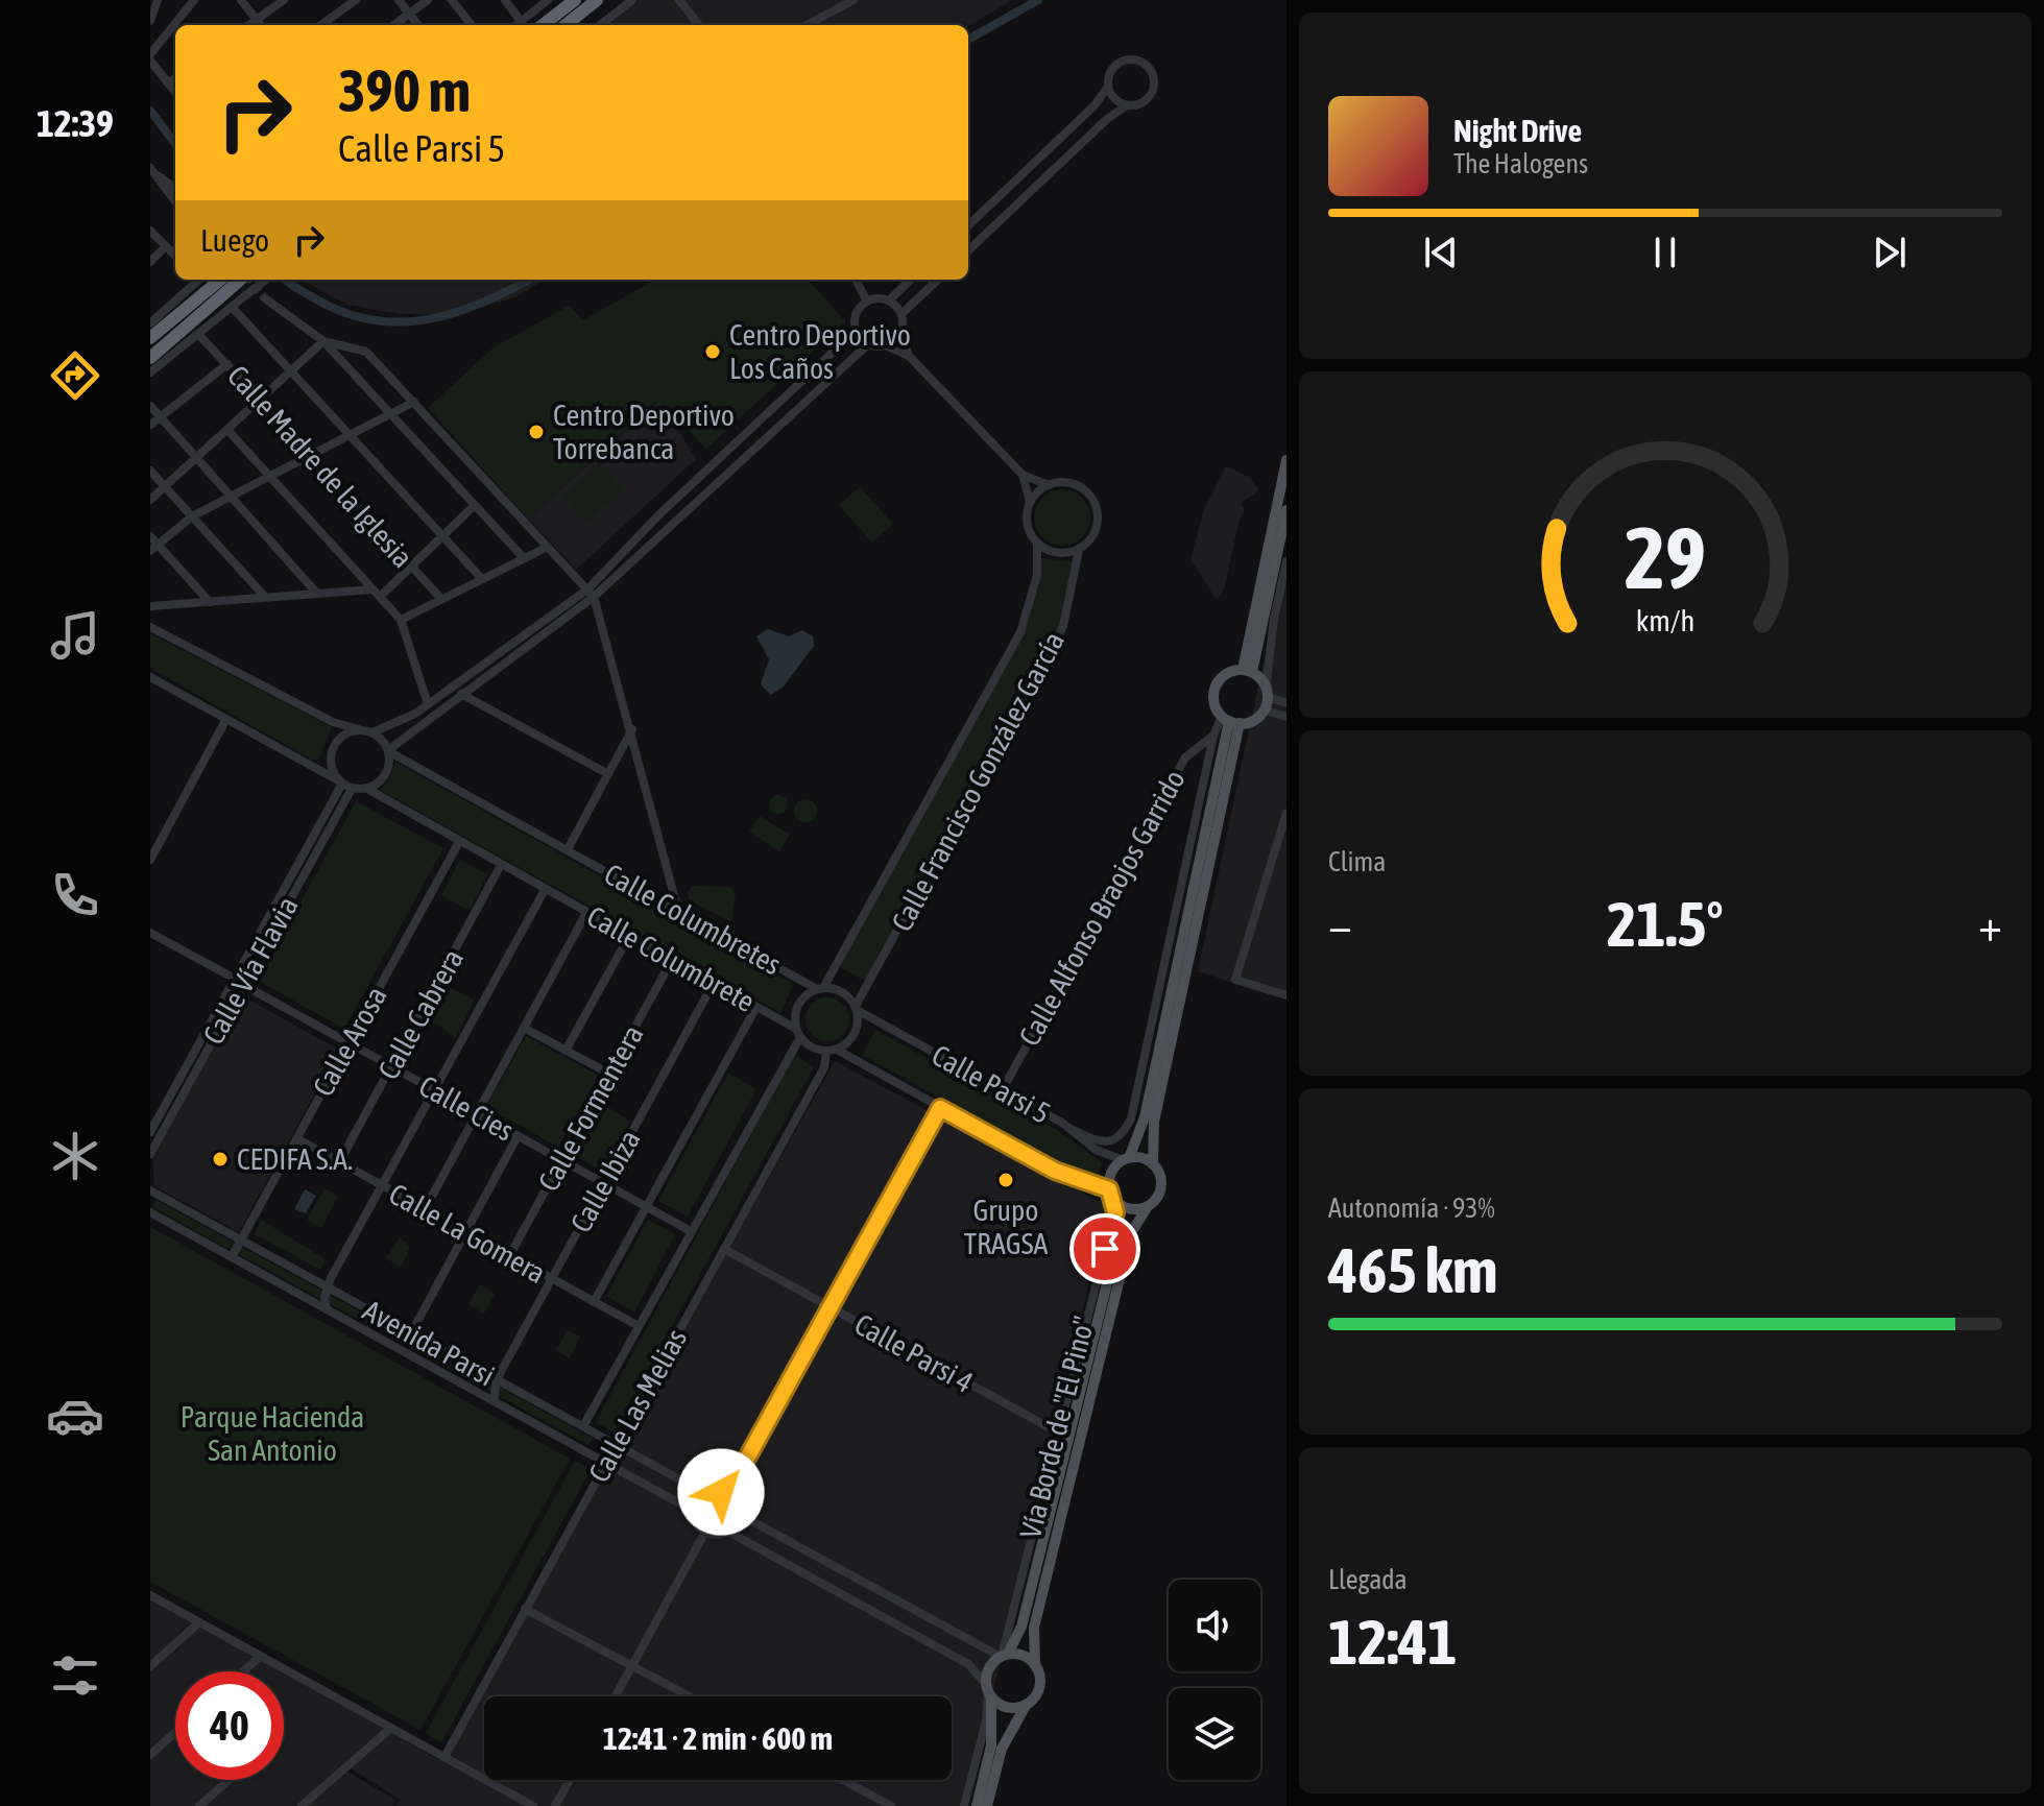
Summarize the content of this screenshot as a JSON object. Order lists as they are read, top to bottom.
{
  "streets": {
    "main road": ["Vía Borde de \"El Pino\""],
    "street": [
      "Calle Madre de la Iglesia",
      "Calle Francisco González García",
      "Calle Alfonso Braojos Garrido",
      "Calle Columbretes",
      "Calle Columbrete",
      "Calle Vía Flavia",
      "Calle Cabrera",
      "Calle Arosa",
      "Calle Parsi 5",
      "Calle Cies",
      "Calle Formentera",
      "Calle Ibiza",
      "Calle La Gomera",
      "Avenida Parsi",
      "Calle Parsi 4",
      "Calle Las Melias"
    ]
  },
  "crossings": [
    ["Calle Francisco González García", "Calle Columbretes"],
    ["Calle Francisco González García", "Calle Columbrete"],
    ["Calle Francisco González García", "Calle Parsi 5"],
    ["Calle Francisco González García", "Calle Las Melias"],
    ["Calle Alfonso Braojos Garrido", "Calle Parsi 5"],
    ["Calle Columbretes", "Calle Columbrete"],
    ["Calle Columbretes", "Calle Vía Flavia"],
    ["Calle Columbretes", "Calle Parsi 5"],
    ["Calle Columbretes", "Calle Las Melias"],
    ["Calle Columbrete", "Calle Vía Flavia"],
    ["Calle Columbrete", "Calle Cabrera"],
    ["Calle Columbrete", "Calle Arosa"],
    ["Calle Columbrete", "Calle Parsi 5"],
    ["Calle Columbrete", "Calle Formentera"],
    ["Calle Columbrete", "Calle Ibiza"],
    ["Calle Columbrete", "Calle Las Melias"],
    ["Calle Vía Flavia", "Calle Cies"],
    ["Calle Cabrera", "Calle Cies"],
    ["Calle Cabrera", "Calle La Gomera"],
    ["Calle Arosa", "Calle Cies"],
    ["Calle Arosa", "Calle La Gomera"],
    ["Calle Arosa", "Avenida Parsi"],
    ["Calle Parsi 5", "Calle Las Melias"],
    ["Calle Parsi 5", "Vía Borde de \"El Pino\""],
    ["Calle Cies", "Calle Formentera"],
    ["Calle Cies", "Calle Ibiza"],
    ["Calle Cies", "Calle Las Melias"],
    ["Calle Formentera", "Calle La Gomera"],
    ["Calle Ibiza", "Calle La Gomera"],
    ["Calle Ibiza", "Avenida Parsi"],
    ["Calle La Gomera", "Calle Las Melias"],
    ["Avenida Parsi", "Calle Las Melias"],
    ["Calle Parsi 4", "Calle Las Melias"]
  ],
  "parks": ["Parque Hacienda San Antonio"],
  "places": [
    "Centro Deportivo Los Caños",
    "Centro Deportivo Torrebanca",
    "CEDIFA S.A.",
    "Grupo TRAGSA"
  ],
  "page": {
    "tabs": "12:39",
    "turn": ["390 m", "Calle Parsi 5"],
    "song": ["Night Drive", "The Halogens"],
    "then": "Luego",
    "tile": [
      "Clima",
      ["Autonomía · 93%", "465 km"],
      ["Llegada", "12:41"]
    ],
    "heat": ["−", "21.5°", "+"],
    "limit": "40",
    "trip": "12:41 · 2 min · 600 m",
    "gauge": ["29", "km/h"]
  }
}
